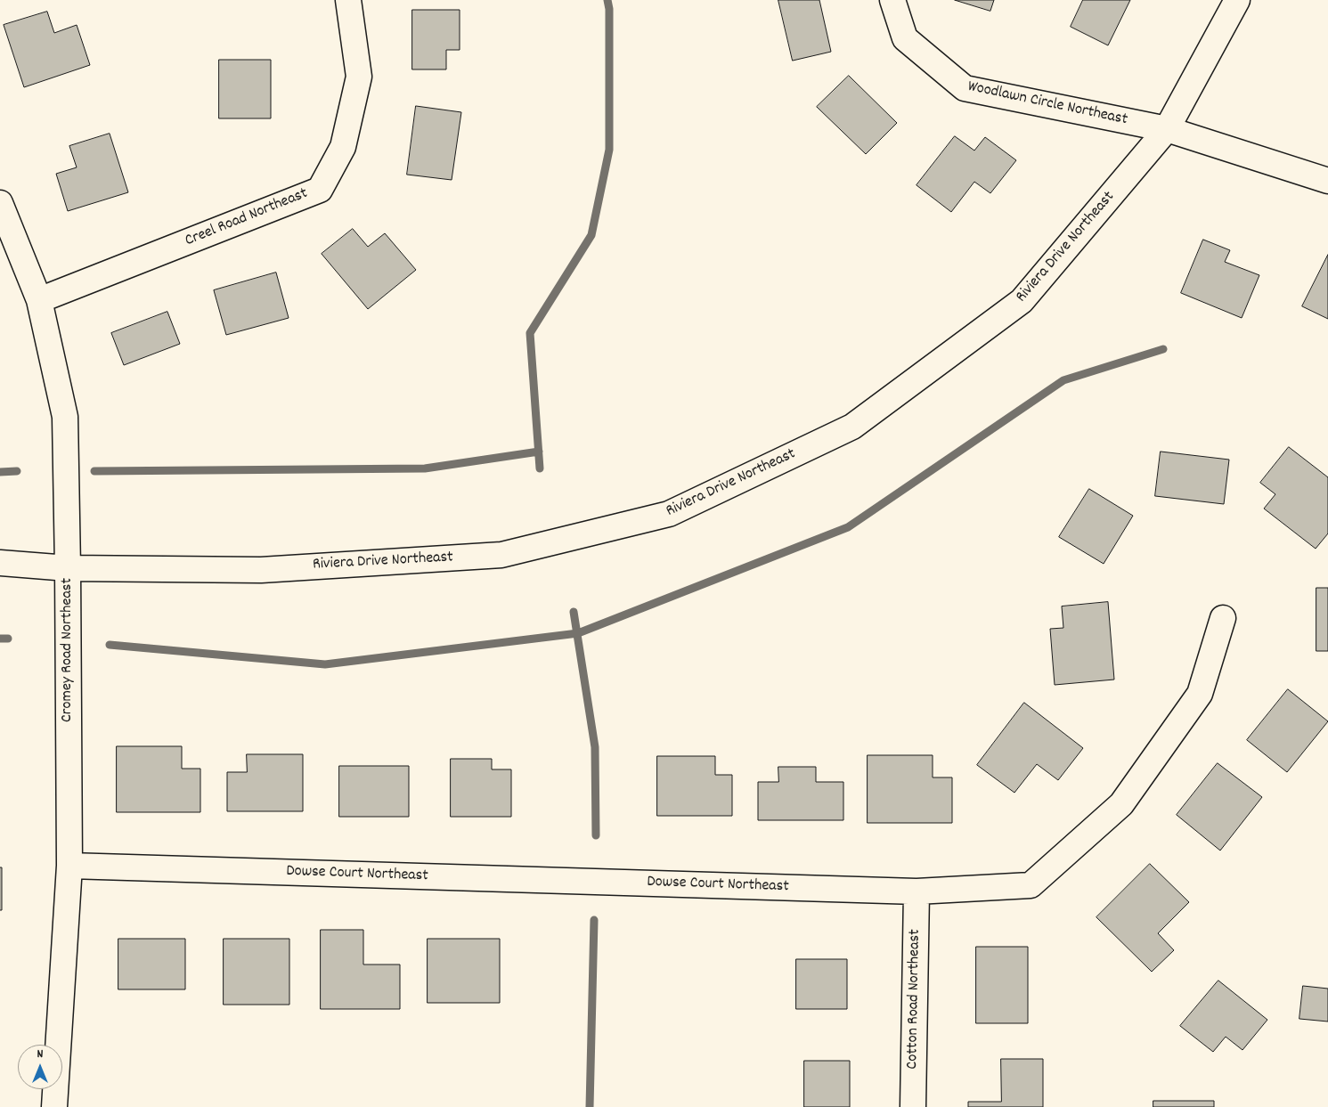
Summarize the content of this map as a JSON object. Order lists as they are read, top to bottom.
{
  "streets": {
    "street": [
      "Woodlawn Circle Northeast",
      "Creel Road Northeast",
      "Riviera Drive Northeast",
      "Cromey Road Northeast",
      "Dowse Court Northeast",
      "Cotton Road Northeast"
    ]
  },
  "crossings": [
    ["Woodlawn Circle Northeast", "Riviera Drive Northeast"],
    ["Creel Road Northeast", "Cromey Road Northeast"],
    ["Riviera Drive Northeast", "Cromey Road Northeast"],
    ["Cromey Road Northeast", "Dowse Court Northeast"],
    ["Dowse Court Northeast", "Cotton Road Northeast"]
  ],
  "north": "top"
}
